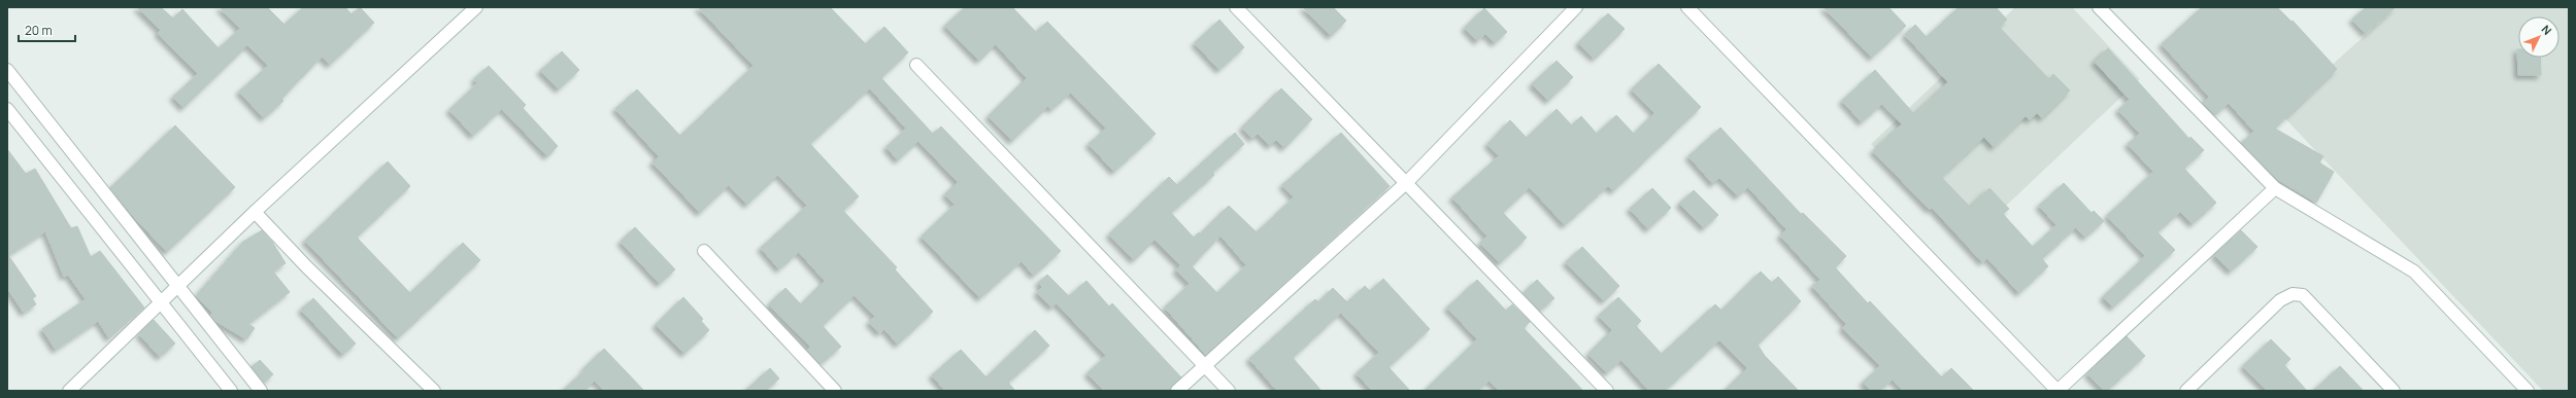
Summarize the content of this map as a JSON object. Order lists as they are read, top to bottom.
{
  "scale_bar": "20 m",
  "north": "top right"
}
